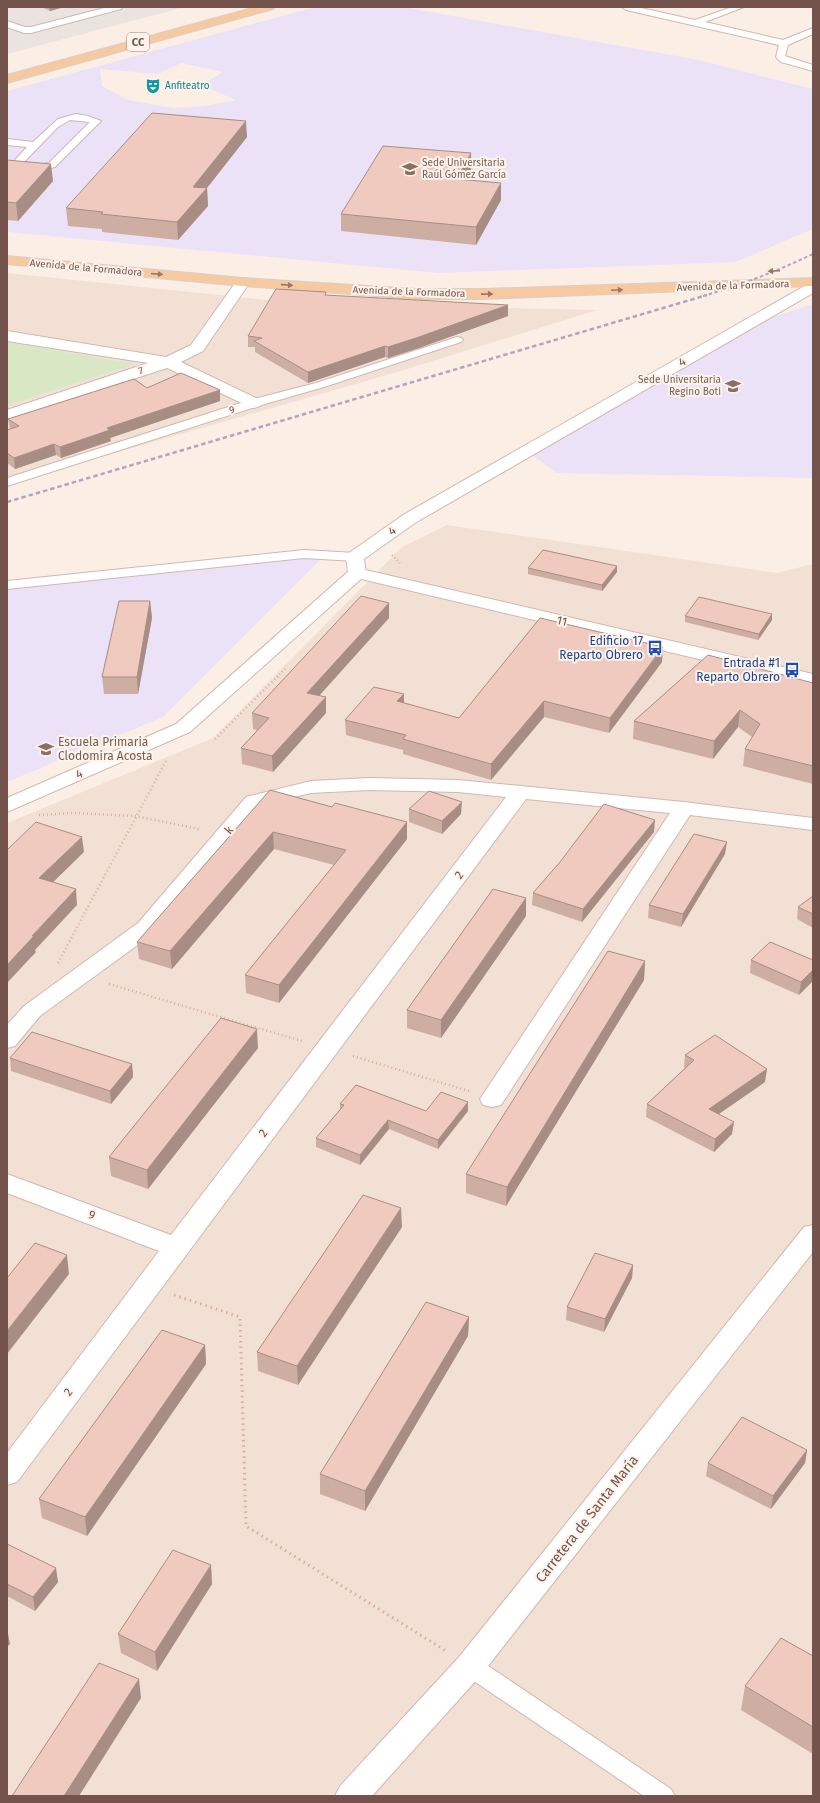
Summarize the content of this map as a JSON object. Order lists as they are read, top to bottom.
{
  "streets": {
    "main road": ["CC", "Avenida de la Formadora"],
    "street": [
      "4",
      "7",
      "9",
      "11",
      "k",
      "2",
      "Carretera de Santa María"
    ]
  },
  "crossings": [
    ["Avenida de la Formadora", "7"],
    ["4", "11"],
    ["9", "2"],
    ["k", "2"]
  ],
  "places": {
    "theatre": ["Anfiteatro"],
    "school or university": ["Sede Universitaria Raúl Gómez García", "Sede Universitaria Regino Boti", "Escuela Primaria Clodomira Acosta"],
    "bus stop": ["Edificio 17 Reparto Obrero", "Entrada #1 Reparto Obrero"]
  }
}
